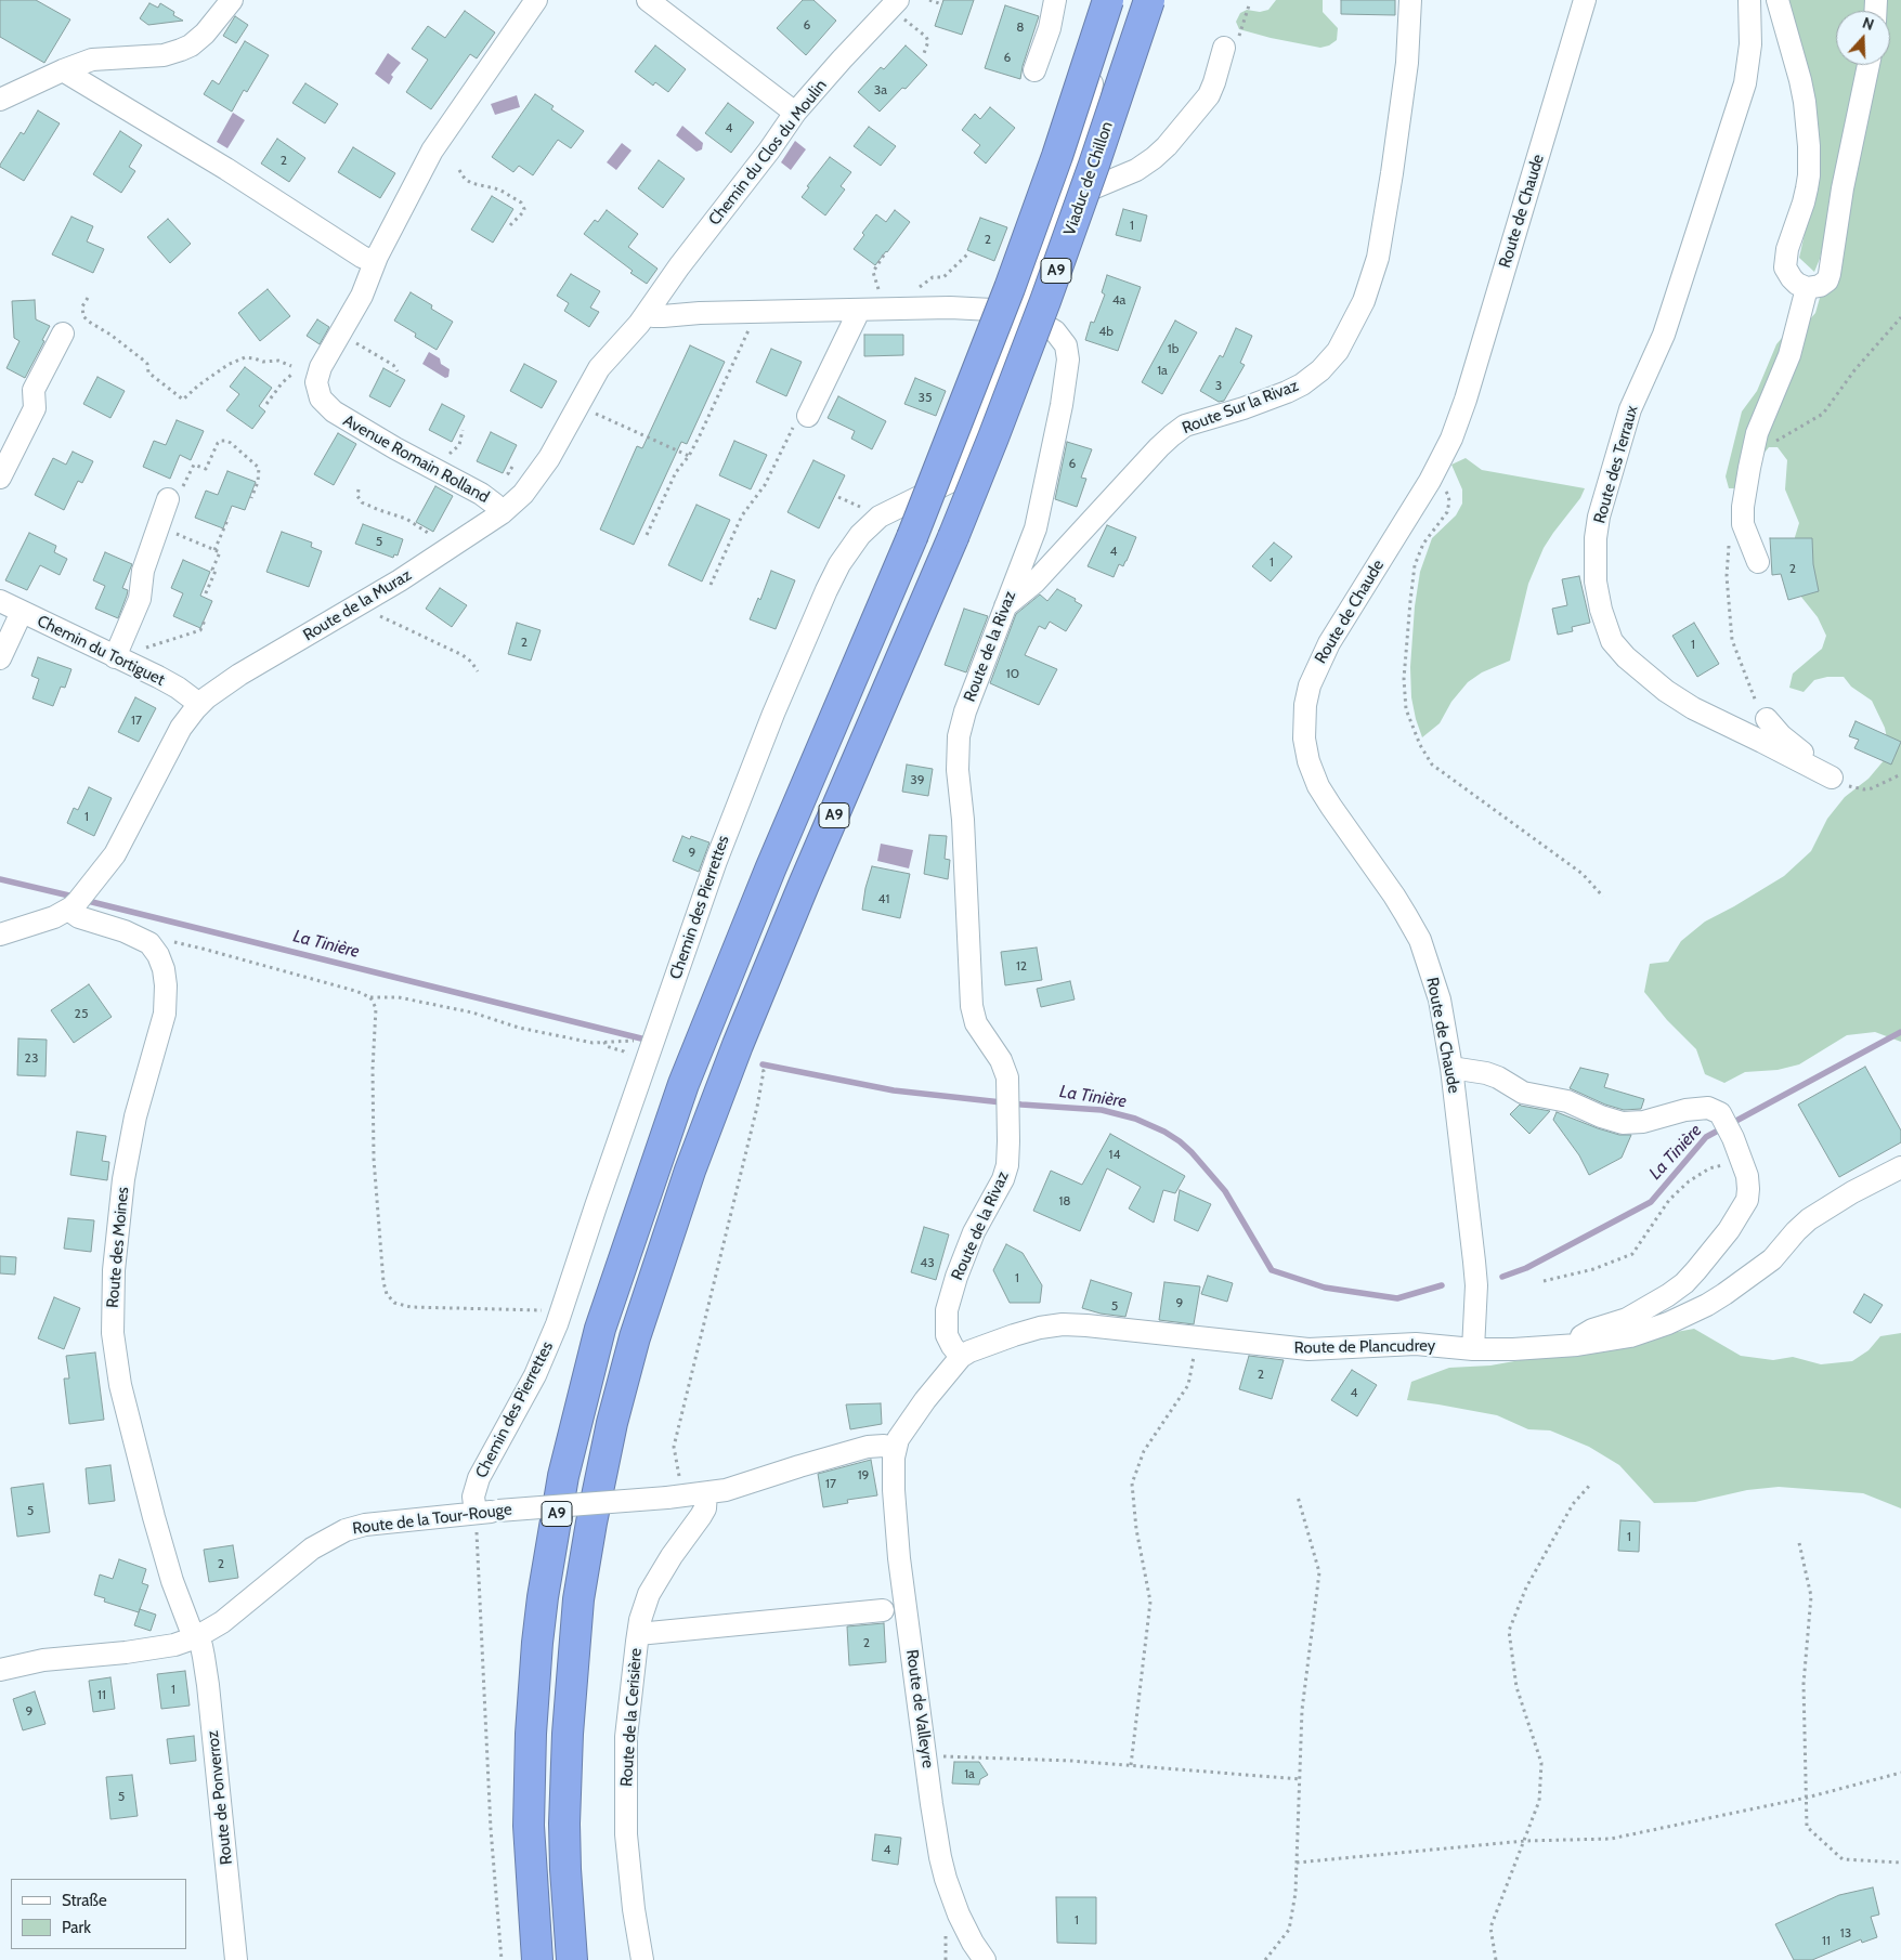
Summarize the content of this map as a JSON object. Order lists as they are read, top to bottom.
{
  "streets": {
    "highway": ["Viaduc de Chillon", "A9"],
    "street": [
      "Chemin du Clos du Moulin",
      "Route de Chaude",
      "Route Sur la Rivaz",
      "Avenue Romain Rolland",
      "Route des Terraux",
      "Route de la Muraz",
      "Route de la Rivaz",
      "Chemin du Tortiguet",
      "Chemin des Pierrettes",
      "Route des Moines",
      "Route de Plancudrey",
      "Route de la Tour-Rouge",
      "Route de Valleyre",
      "Route de la Cerisière",
      "Route de Ponverroz"
    ]
  },
  "crossings": [
    ["Chemin du Clos du Moulin", "Route de la Muraz"],
    ["Chemin du Clos du Moulin", "Route de la Rivaz"],
    ["Route de Chaude", "Route de Plancudrey"],
    ["Route Sur la Rivaz", "Route de la Rivaz"],
    ["Avenue Romain Rolland", "Route de la Muraz"],
    ["Route de la Muraz", "Route de la Rivaz"],
    ["Route de la Muraz", "Chemin du Tortiguet"],
    ["Route de la Rivaz", "Chemin des Pierrettes"],
    ["Route de la Rivaz", "Route de Plancudrey"],
    ["Chemin des Pierrettes", "Route de la Tour-Rouge"],
    ["Route des Moines", "Route de la Tour-Rouge"],
    ["Route des Moines", "Route de Ponverroz"],
    ["Route de Plancudrey", "Route de la Tour-Rouge"],
    ["Route de Plancudrey", "Route de Valleyre"],
    ["Route de la Tour-Rouge", "Route de Valleyre"],
    ["Route de la Tour-Rouge", "Route de la Cerisière"],
    ["Route de la Tour-Rouge", "Route de Ponverroz"]
  ],
  "water": ["La Tinière"],
  "house_numbers": [
    "6",
    "8",
    "6",
    "3a",
    "4",
    "2",
    "1",
    "2",
    "4a",
    "4b",
    "1b",
    "1a",
    "3",
    "35",
    "6",
    "5",
    "4",
    "1",
    "2",
    "2",
    "1",
    "10",
    "17",
    "39",
    "1",
    "9",
    "41",
    "12",
    "25",
    "23",
    "14",
    "18",
    "43",
    "1",
    "9",
    "5",
    "2",
    "4",
    "19",
    "17",
    "5",
    "1",
    "2",
    "2",
    "1",
    "11",
    "9",
    "1a",
    "5",
    "4",
    "1",
    "13",
    "11"
  ],
  "legend": ["Straße", "Park"],
  "north": "top"
}
